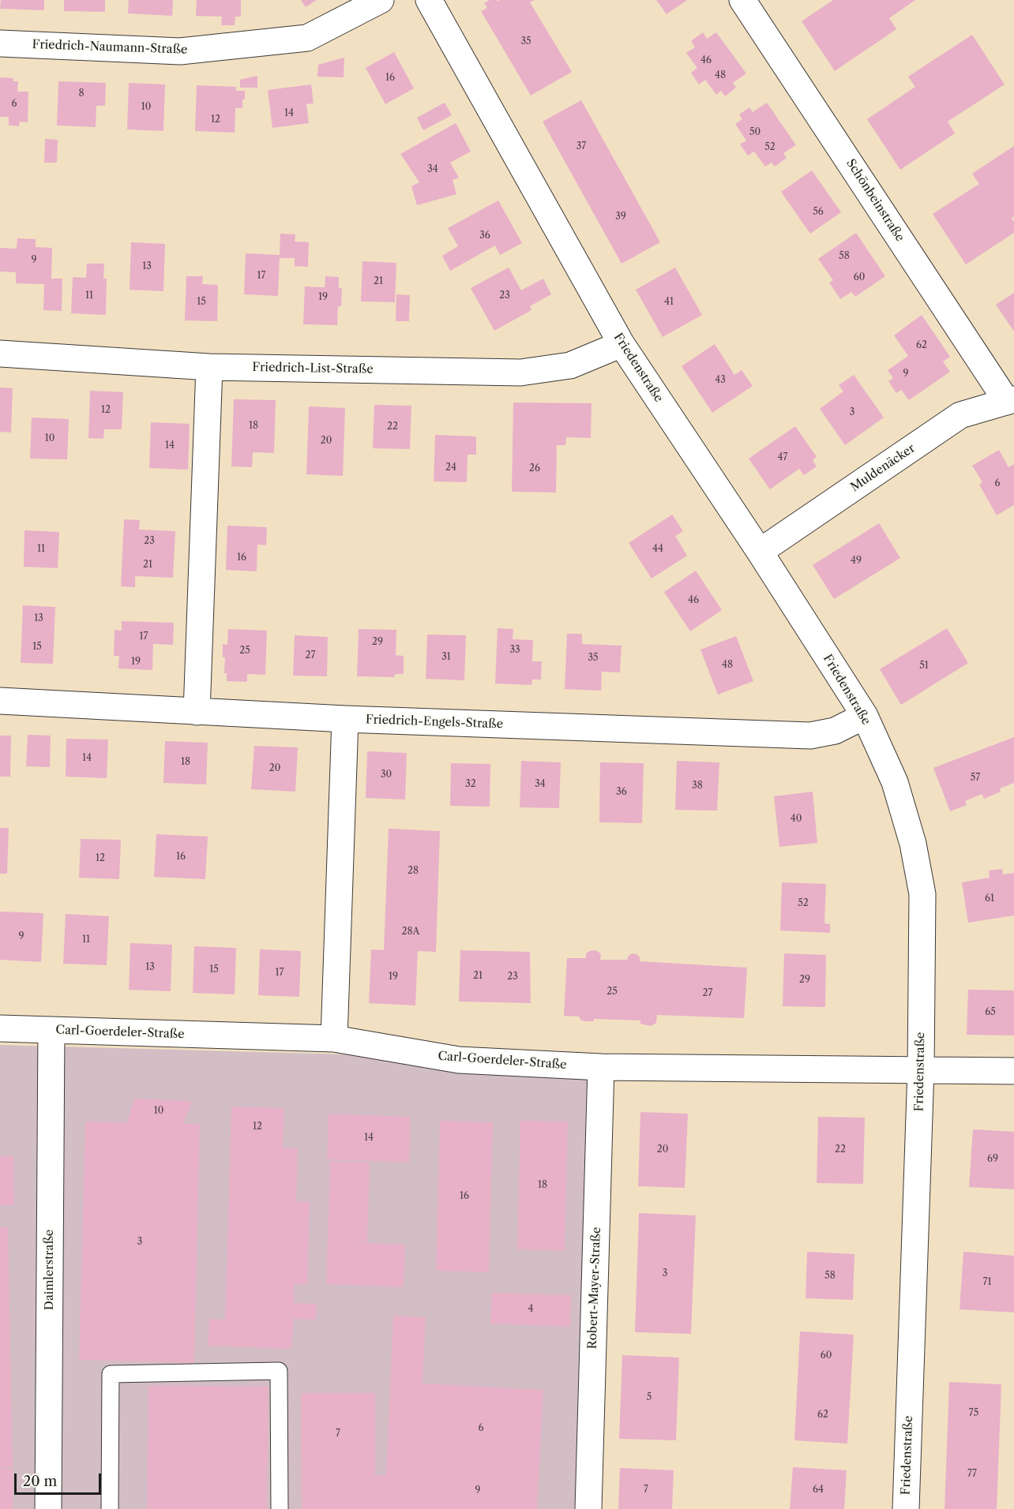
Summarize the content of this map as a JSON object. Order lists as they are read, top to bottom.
{
  "streets": {
    "street": [
      "Friedrich-Naumann-Straße",
      "Schönbeinstraße",
      "Friedenstraße",
      "Friedrich-List-Straße",
      "Muldenäcker",
      "Friedrich-Engels-Straße",
      "Carl-Goerdeler-Straße",
      "Daimlerstraße",
      "Robert-Mayer-Straße"
    ]
  },
  "crossings": [
    ["Schönbeinstraße", "Muldenäcker"],
    ["Friedenstraße", "Friedrich-List-Straße"],
    ["Friedenstraße", "Muldenäcker"],
    ["Friedenstraße", "Friedrich-Engels-Straße"],
    ["Friedenstraße", "Carl-Goerdeler-Straße"],
    ["Carl-Goerdeler-Straße", "Daimlerstraße"],
    ["Carl-Goerdeler-Straße", "Robert-Mayer-Straße"]
  ],
  "house_numbers": [
    "35",
    "46",
    "48",
    "16",
    "8",
    "6",
    "10",
    "14",
    "12",
    "50",
    "37",
    "52",
    "34",
    "56",
    "39",
    "36",
    "58",
    "9",
    "13",
    "17",
    "60",
    "21",
    "11",
    "23",
    "19",
    "15",
    "41",
    "62",
    "9",
    "43",
    "12",
    "3",
    "18",
    "22",
    "10",
    "20",
    "14",
    "47",
    "24",
    "26",
    "6",
    "23",
    "11",
    "44",
    "16",
    "49",
    "21",
    "46",
    "13",
    "17",
    "29",
    "15",
    "33",
    "25",
    "27",
    "31",
    "35",
    "19",
    "48",
    "51",
    "14",
    "18",
    "20",
    "30",
    "57",
    "32",
    "34",
    "38",
    "36",
    "40",
    "16",
    "12",
    "28",
    "61",
    "52",
    "28A",
    "9",
    "11",
    "13",
    "15",
    "17",
    "21",
    "19",
    "23",
    "29",
    "25",
    "27",
    "65",
    "10",
    "12",
    "14",
    "20",
    "22",
    "69",
    "18",
    "16",
    "3",
    "3",
    "58",
    "71",
    "4",
    "60",
    "5",
    "75",
    "62",
    "6",
    "7",
    "77",
    "7",
    "64",
    "9"
  ],
  "scale_bar": "20 m"
}
